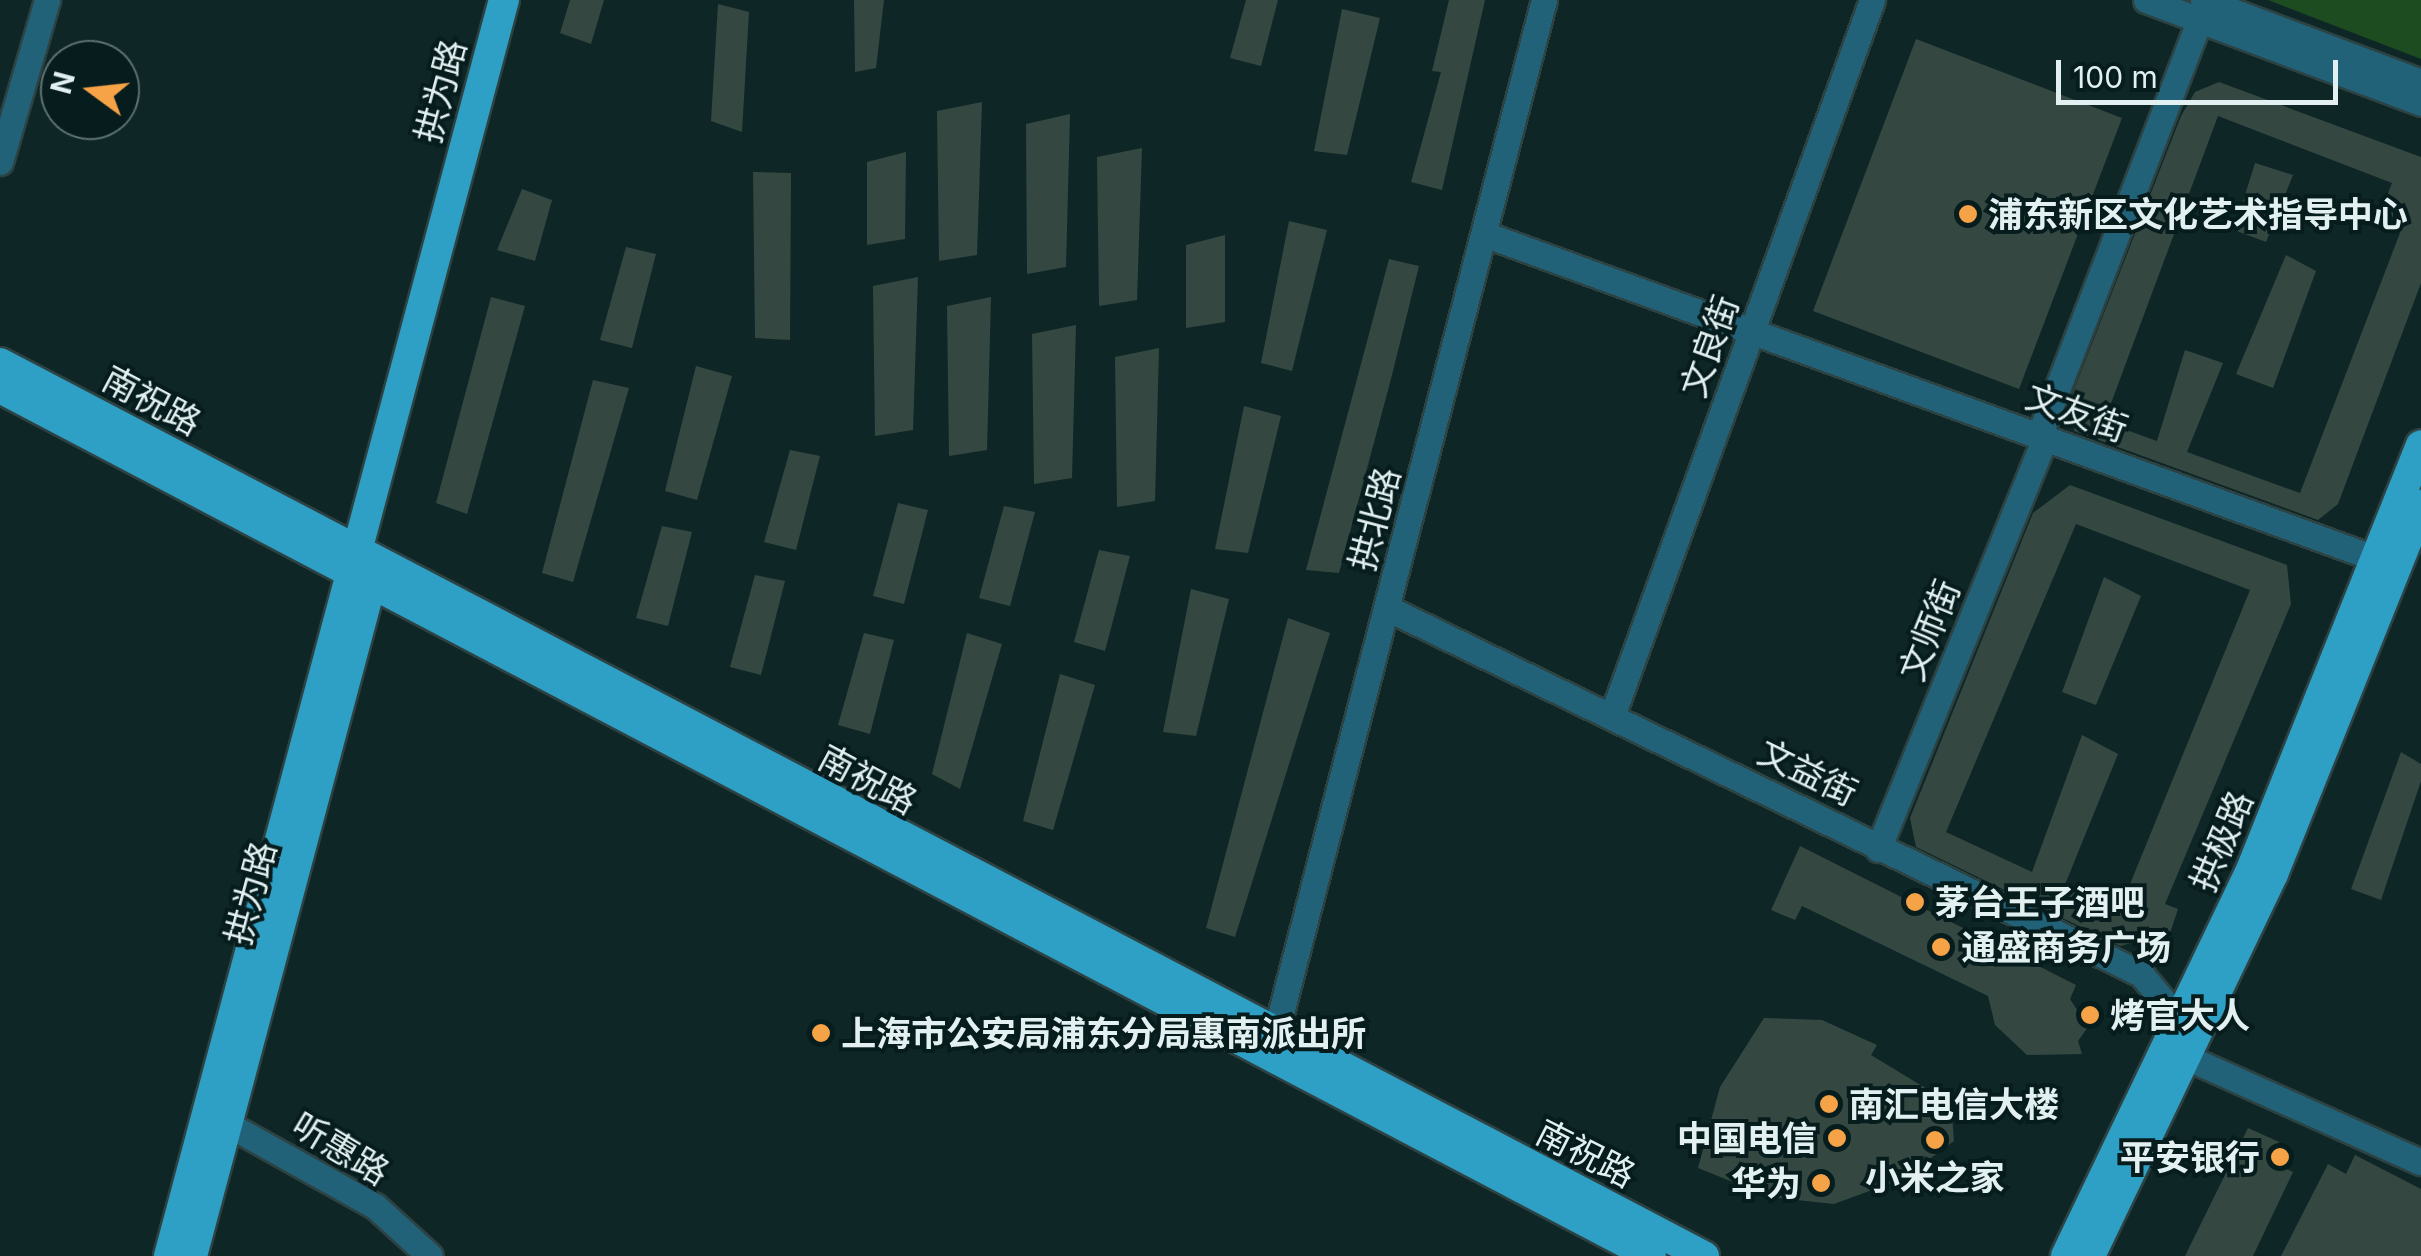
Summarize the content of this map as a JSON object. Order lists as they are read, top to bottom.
{
  "streets": {
    "main road": ["拱为路", "南祝路", "拱极路"],
    "street": [
      "文良街",
      "文友街",
      "拱北路",
      "文师街",
      "文益街",
      "听惠路"
    ]
  },
  "crossings": [
    ["拱为路", "南祝路"],
    ["拱为路", "听惠路"],
    ["文良街", "文友街"],
    ["文良街", "文益街"],
    ["南祝路", "拱北路"],
    ["文友街", "拱北路"],
    ["文友街", "文师街"],
    ["文友街", "拱极路"],
    ["拱北路", "文益街"],
    ["文师街", "文益街"],
    ["文益街", "拱极路"]
  ],
  "places": [
    "浦东新区文化艺术指导中心",
    "茅台王子酒吧",
    "通盛商务广场",
    "烤官大人",
    "上海市公安局浦东分局惠南派出所",
    "南汇电信大楼",
    "中国电信",
    "小米之家",
    "平安银行",
    "华为"
  ],
  "scale_bar": "100 m",
  "north": "left"
}
